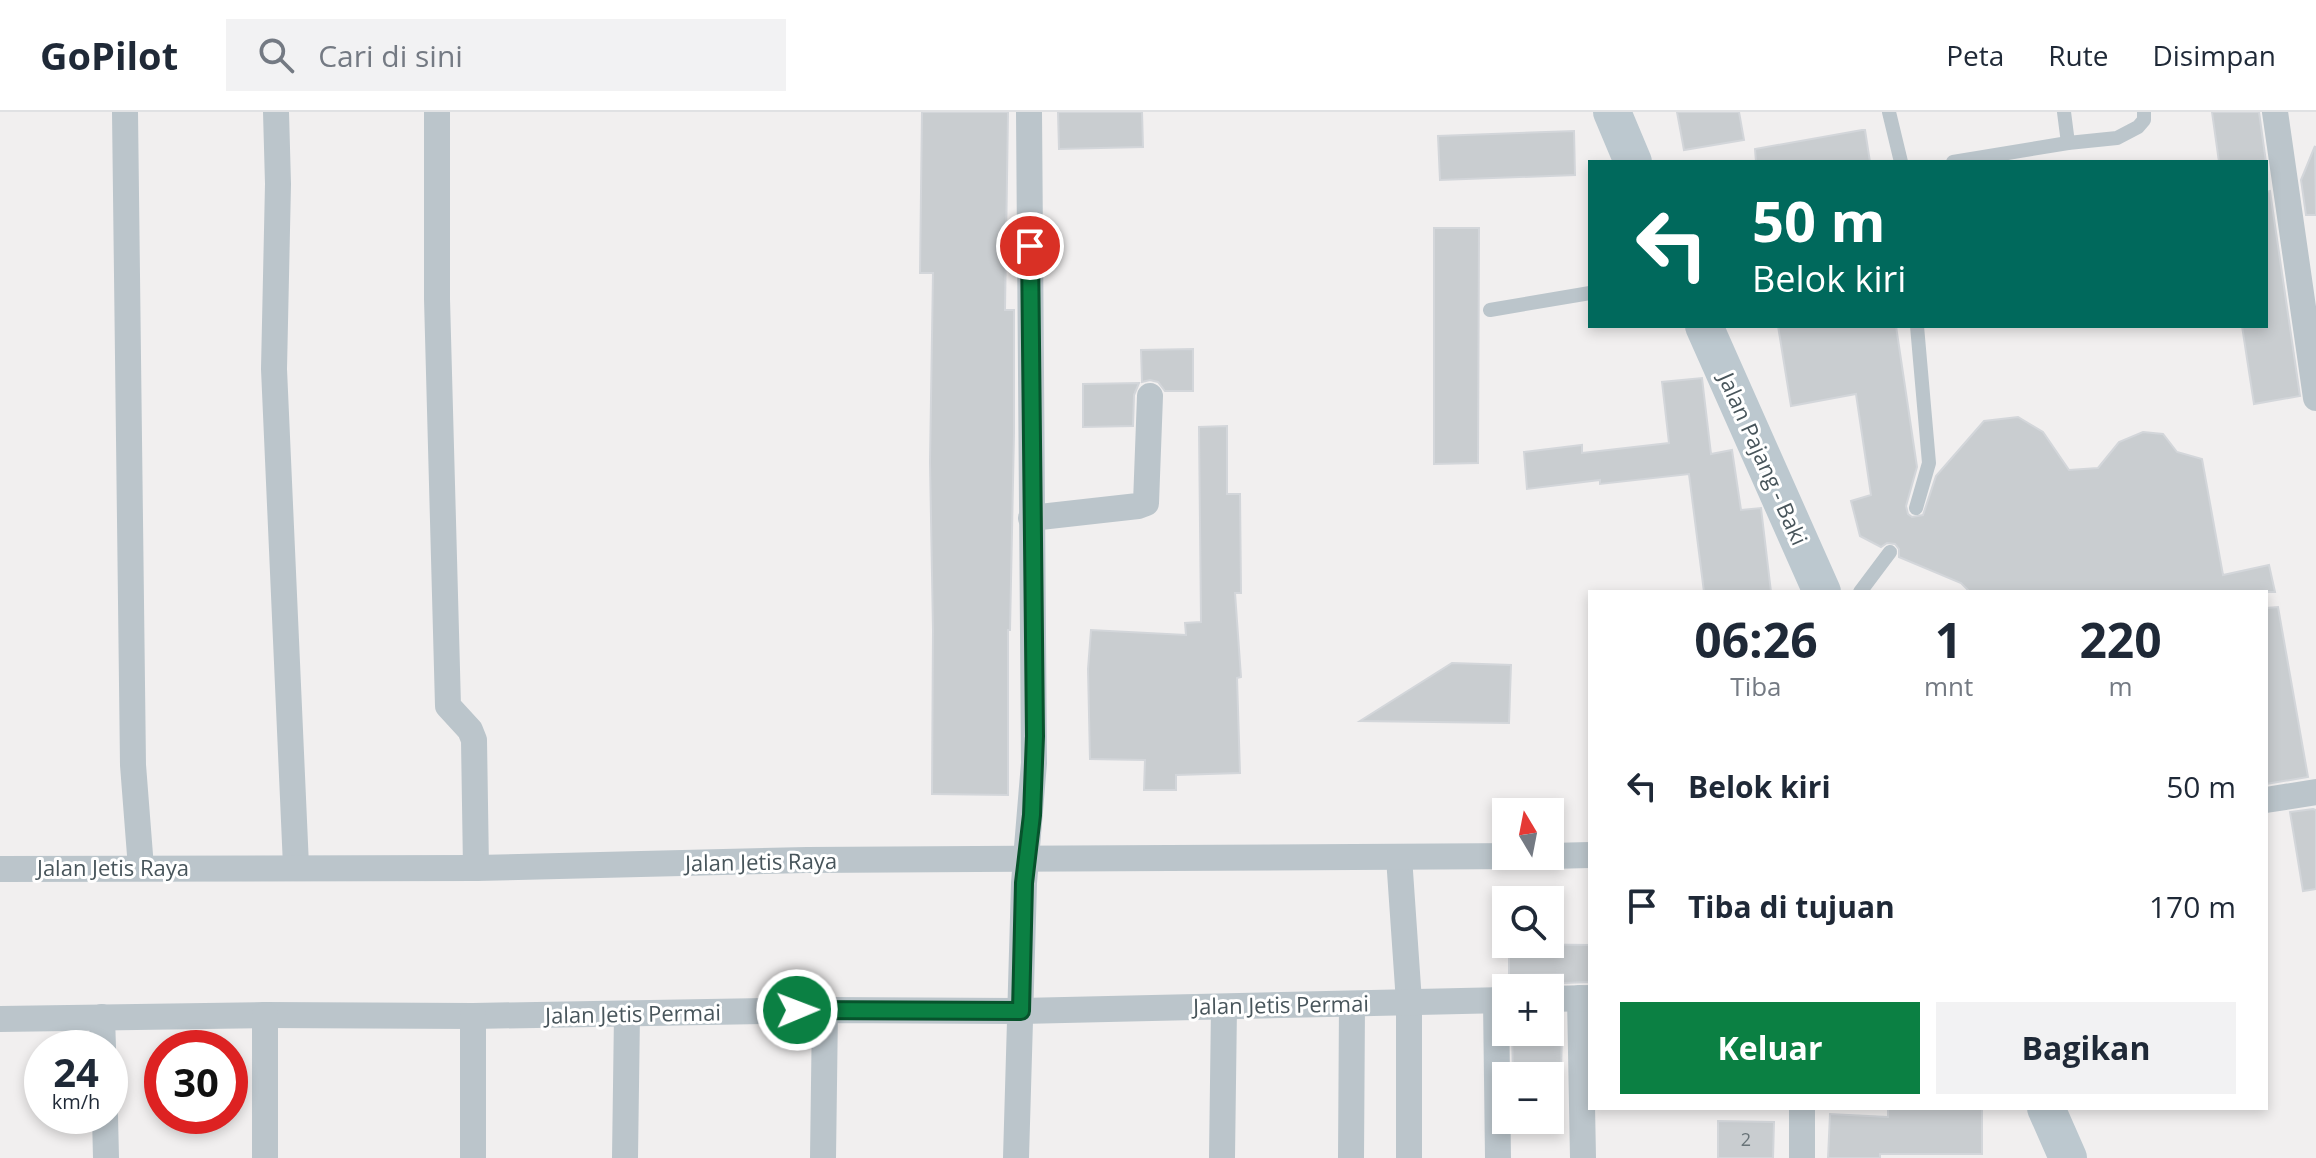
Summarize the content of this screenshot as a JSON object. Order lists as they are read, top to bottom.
{
  "streets": {
    "main road": ["Jalan Pajang - Baki"],
    "street": ["Jalan Jetis Raya", "Jalan Jetis Permai"]
  },
  "house_numbers": ["2"],
  "north": "top",
  "page": {
    "header": "GoPilot",
    "search": "Cari di sini",
    "nav": ["Peta", "Rute", "Disimpan"],
    "turn": ["50 m", "Belok kiri"],
    "eta": [
      "06:26",
      "Tiba",
      "1",
      "mnt",
      "220",
      "m"
    ],
    "list": [
      {
        "name": "Belok kiri",
        "value": "50 m"
      },
      {
        "name": "Tiba di tujuan",
        "value": "170 m"
      }
    ],
    "map_buttons": ["+", "−"],
    "buttons": ["Keluar", "Bagikan"],
    "speed": "24 km/h",
    "limit": "30"
  }
}
